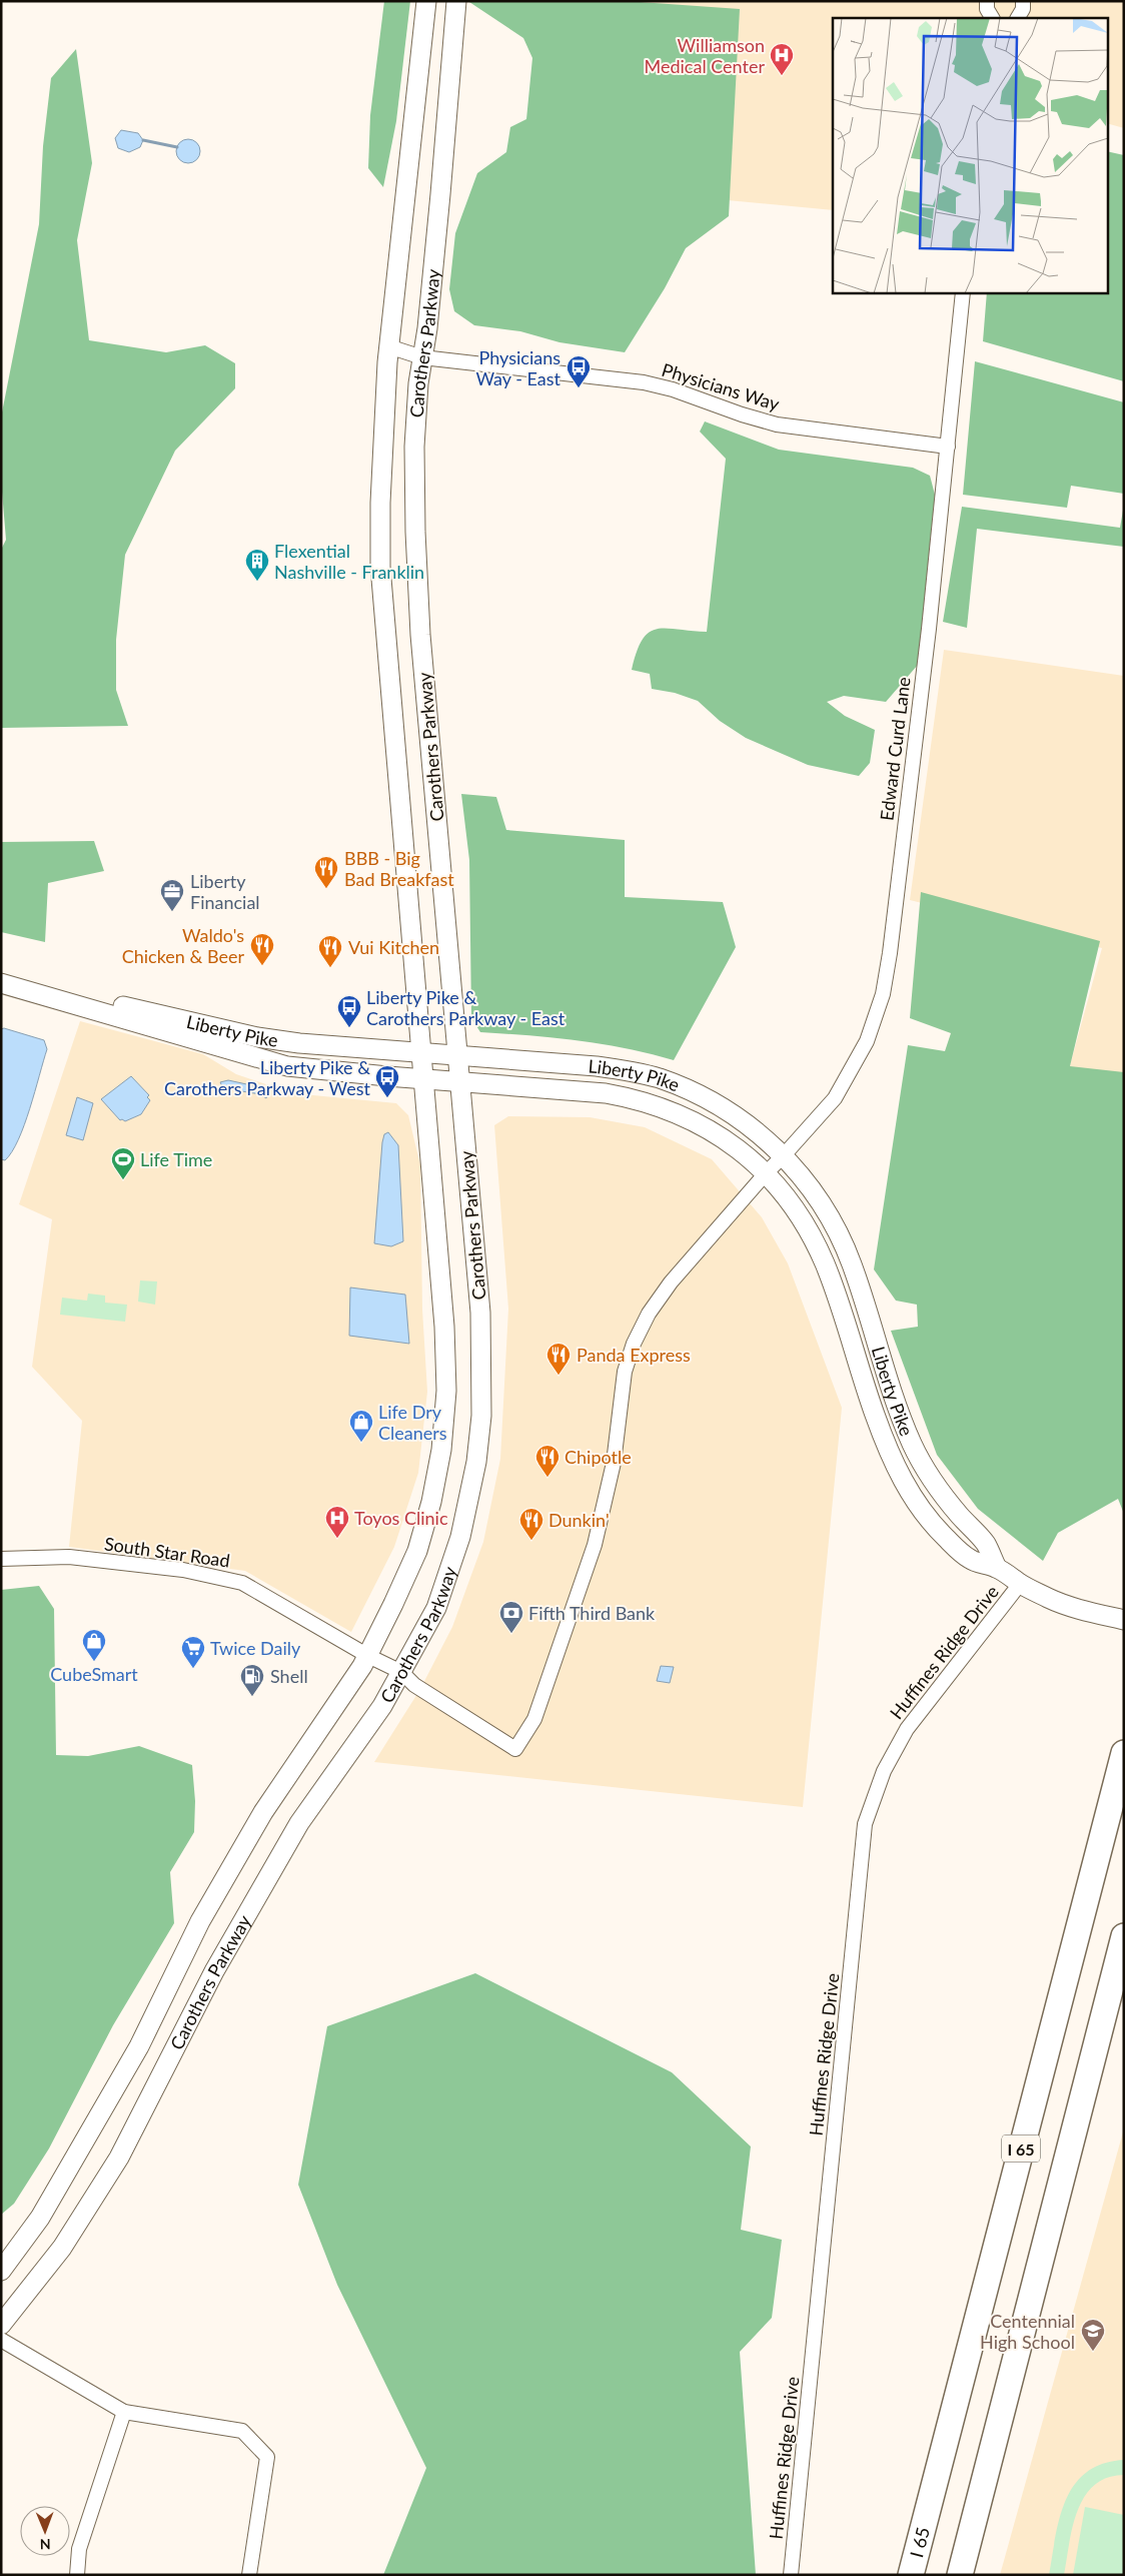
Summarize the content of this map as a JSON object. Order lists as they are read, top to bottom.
{
  "streets": {
    "highway": ["I 65"],
    "main road": ["Carothers Parkway", "Liberty Pike"],
    "street": [
      "Physicians Way",
      "Edward Curd Lane",
      "South Star Road",
      "Huffines Ridge Drive"
    ]
  },
  "crossings": [
    ["Carothers Parkway", "Physicians Way"],
    ["Carothers Parkway", "Liberty Pike"],
    ["Carothers Parkway", "South Star Road"],
    ["Physicians Way", "Edward Curd Lane"],
    ["Edward Curd Lane", "Liberty Pike"],
    ["Edward Curd Lane", "South Star Road"],
    ["Liberty Pike", "Huffines Ridge Drive"]
  ],
  "places": {
    "hospital": ["Williamson Medical Center", "Toyos Clinic"],
    "bus stop": ["Physicians Way - East", "Liberty Pike & Carothers Parkway - East", "Liberty Pike & Carothers Parkway - West"],
    "building": ["Flexential Nashville - Franklin"],
    "restaurant": [
      "BBB - Big Bad Breakfast",
      "Waldo's Chicken & Beer",
      "Vui Kitchen",
      "Panda Express",
      "Chipotle",
      "Dunkin'"
    ],
    "office": ["Liberty Financial"],
    "sports": ["Life Time"],
    "shop": ["Life Dry Cleaners", "CubeSmart"],
    "bank": ["Fifth Third Bank"],
    "supermarket": ["Twice Daily"],
    "fuel station": ["Shell"],
    "school or university": ["Centennial High School"]
  },
  "north": "bottom"
}
